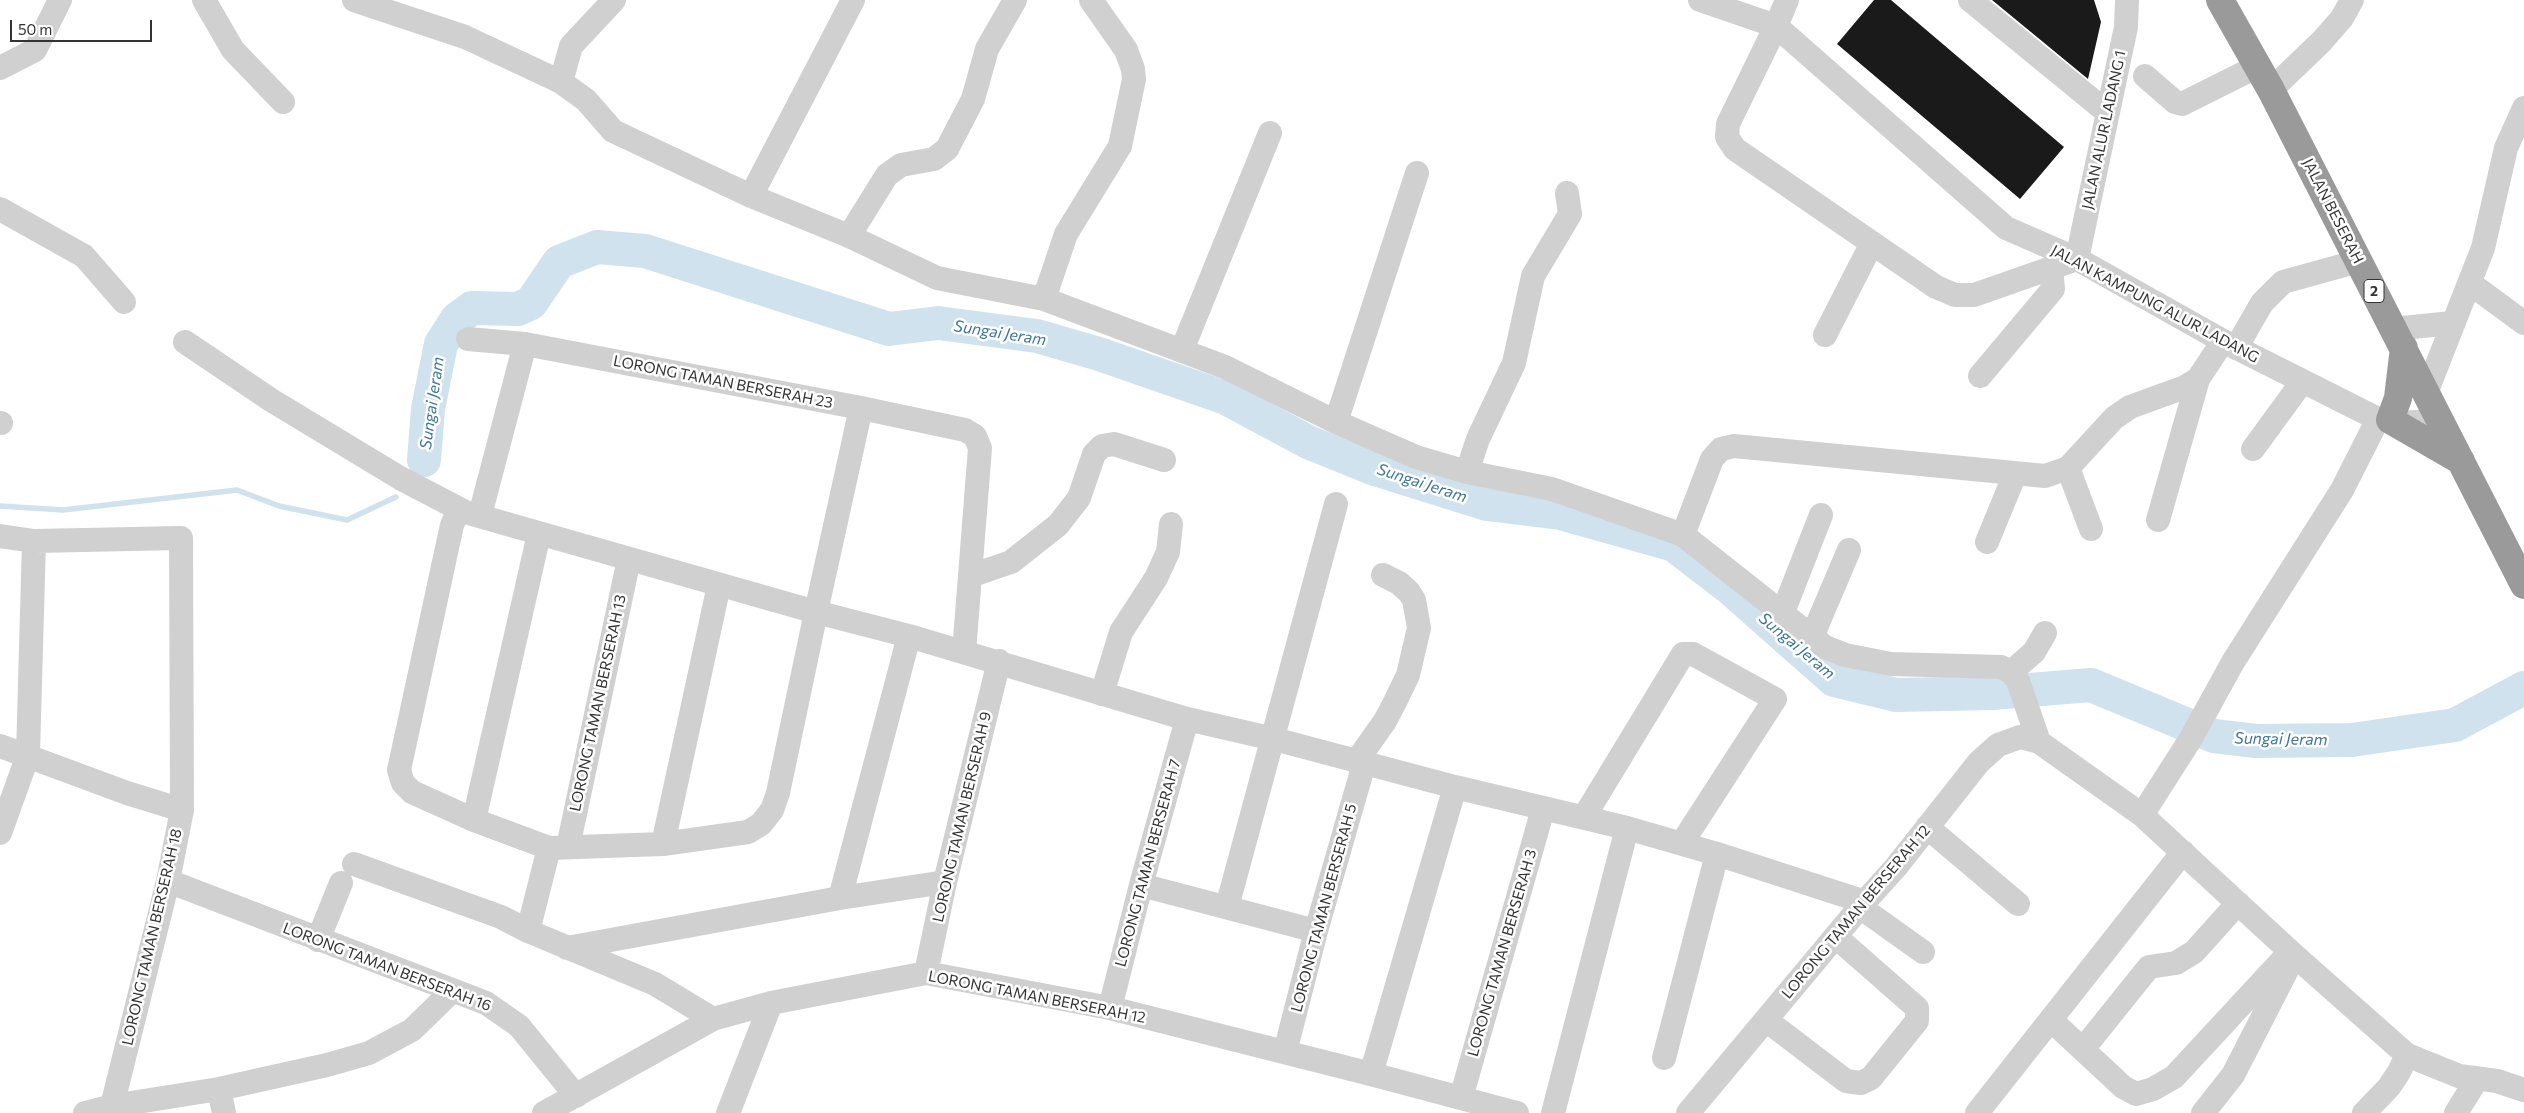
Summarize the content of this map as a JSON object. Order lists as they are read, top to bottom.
{
  "streets": {
    "highway": ["JALAN BESERAH", "2"],
    "street": [
      "JALAN ALUR LADANG 1",
      "JALAN KAMPUNG ALUR LADANG",
      "LORONG TAMAN BERSERAH 23",
      "LORONG TAMAN BERSERAH 13",
      "LORONG TAMAN BERSERAH 9",
      "LORONG TAMAN BERSERAH 7",
      "LORONG TAMAN BERSERAH 5",
      "LORONG TAMAN BERSERAH 12",
      "LORONG TAMAN BERSERAH 18",
      "LORONG TAMAN BERSERAH 3",
      "LORONG TAMAN BERSERAH 16"
    ]
  },
  "crossings": [
    ["JALAN ALUR LADANG 1", "JALAN KAMPUNG ALUR LADANG"],
    ["JALAN BESERAH", "JALAN KAMPUNG ALUR LADANG"],
    ["LORONG TAMAN BERSERAH 9", "LORONG TAMAN BERSERAH 12"],
    ["LORONG TAMAN BERSERAH 7", "LORONG TAMAN BERSERAH 12"],
    ["LORONG TAMAN BERSERAH 5", "LORONG TAMAN BERSERAH 12"],
    ["LORONG TAMAN BERSERAH 12", "LORONG TAMAN BERSERAH 3"],
    ["LORONG TAMAN BERSERAH 12", "LORONG TAMAN BERSERAH 16"],
    ["LORONG TAMAN BERSERAH 18", "LORONG TAMAN BERSERAH 16"]
  ],
  "water": ["Sungai Jeram"],
  "scale_bar": "50 m"
}
